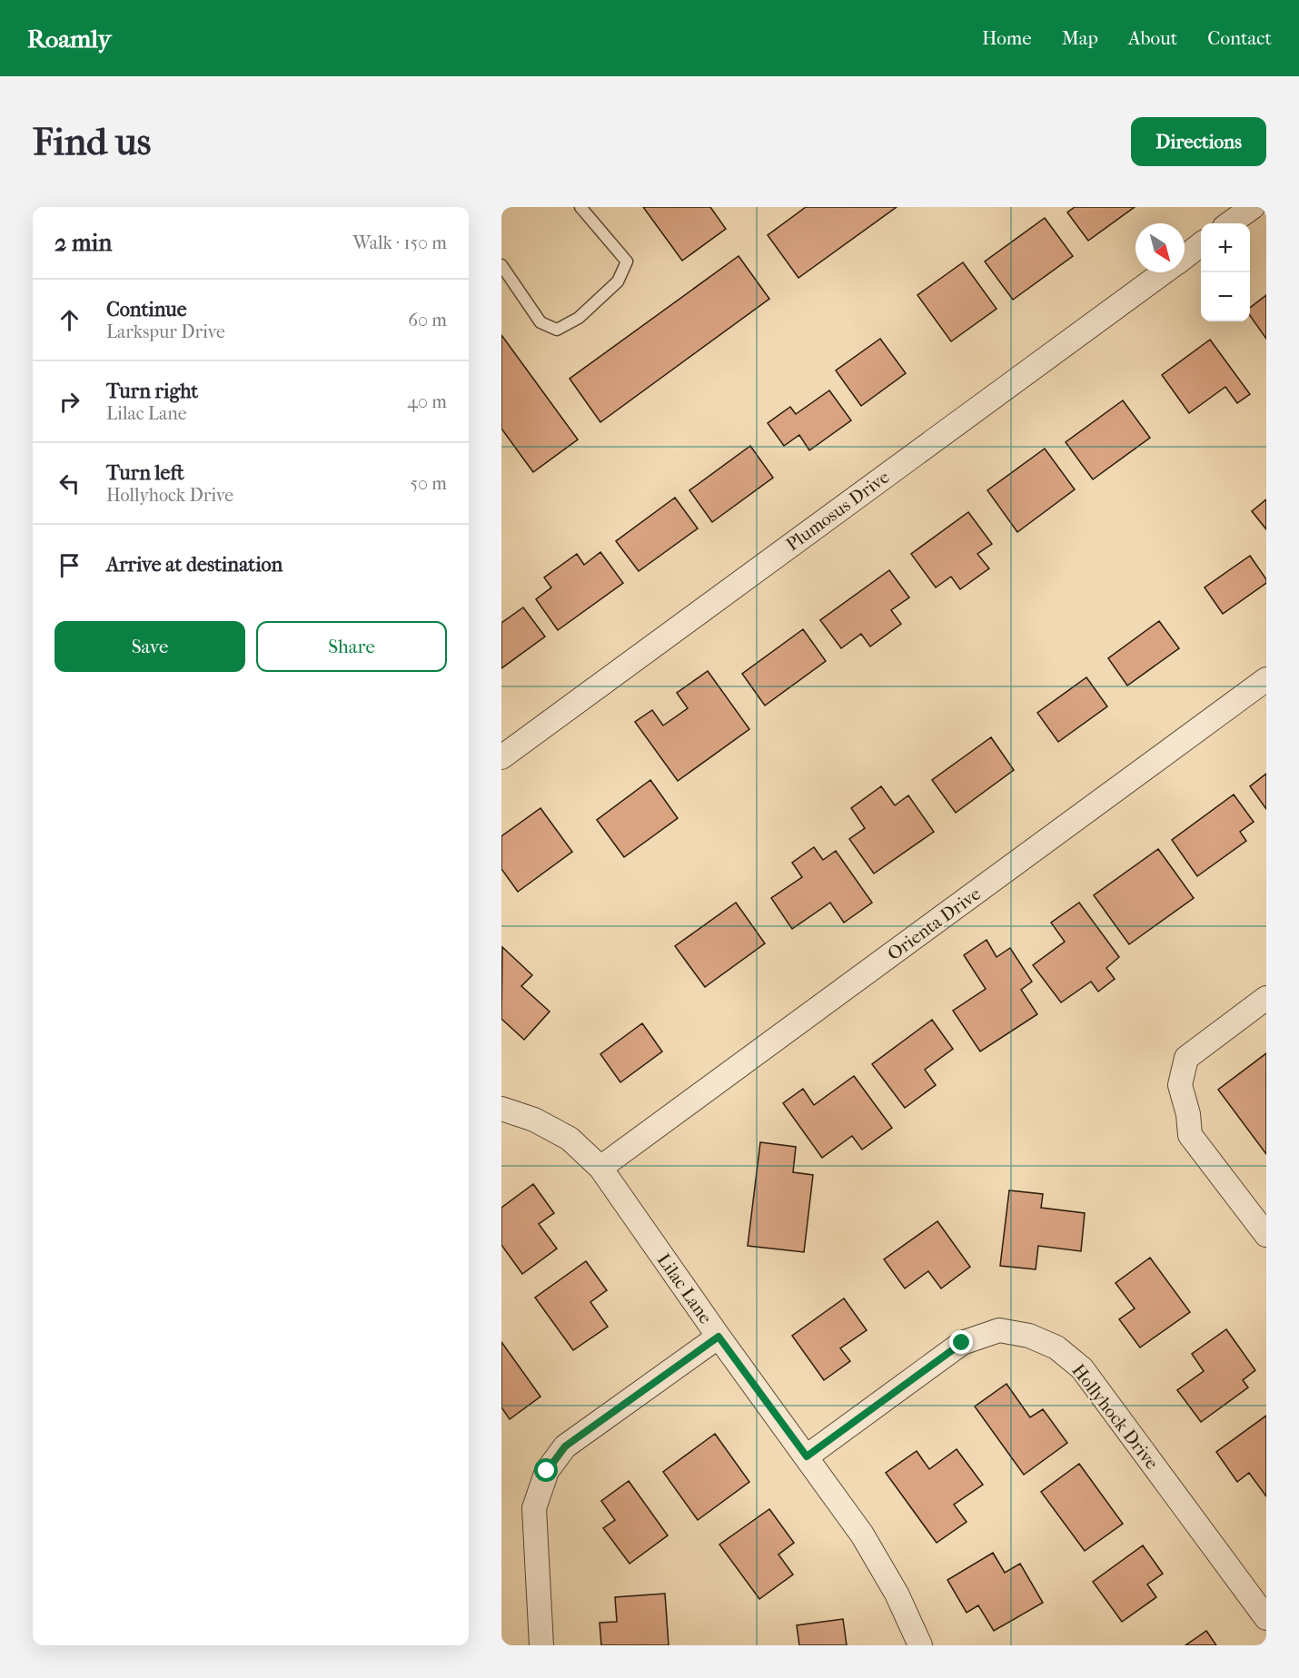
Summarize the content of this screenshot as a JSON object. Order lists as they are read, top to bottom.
{
  "streets": {
    "street": [
      "Plumosus Drive",
      "Orienta Drive",
      "Lilac Lane",
      "Hollyhock Drive"
    ]
  },
  "crossings": [
    ["Orienta Drive", "Lilac Lane"],
    ["Lilac Lane", "Hollyhock Drive"]
  ],
  "north": "bottom right",
  "page": {
    "header": "Roamly",
    "nav": [
      "Home",
      "Map",
      "About",
      "Contact"
    ],
    "buttons": [
      "Directions",
      ["Save", "Share"]
    ],
    "title": "Find us",
    "heading": ["2 min", "Walk · 150 m"],
    "map_buttons": ["+", "−"],
    "list": [
      ["Continue", "Larkspur Drive", "60 m"],
      ["Turn right", "Lilac Lane", "40 m"],
      ["Turn left", "Hollyhock Drive", "50 m"],
      "Arrive at destination"
    ]
  }
}
